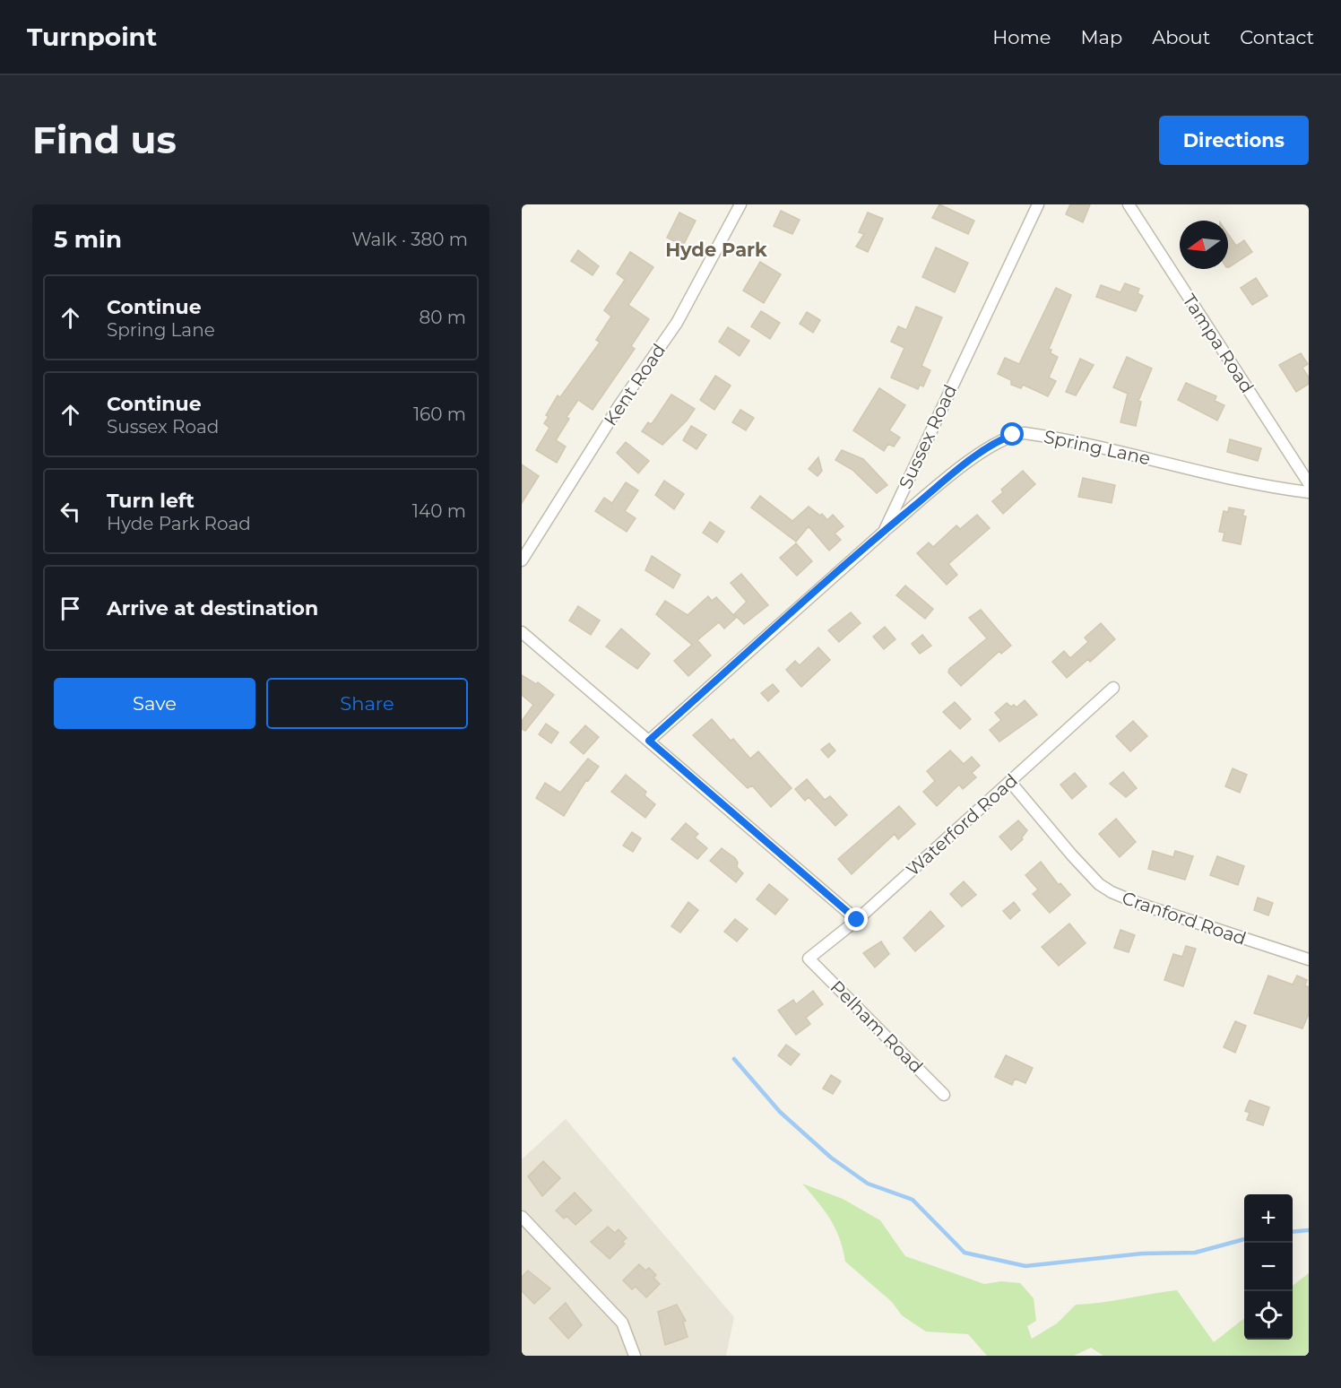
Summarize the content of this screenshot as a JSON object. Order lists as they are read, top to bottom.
{
  "streets": {
    "street": [
      "Tampa Road",
      "Kent Road",
      "Sussex Road",
      "Spring Lane",
      "Waterford Road",
      "Cranford Road",
      "Pelham Road"
    ]
  },
  "crossings": [
    ["Sussex Road", "Spring Lane"],
    ["Waterford Road", "Cranford Road"],
    ["Waterford Road", "Pelham Road"]
  ],
  "districts": ["Hyde Park"],
  "north": "left",
  "page": {
    "header": "Turnpoint",
    "nav": [
      "Home",
      "Map",
      "About",
      "Contact"
    ],
    "buttons": [
      "Directions",
      ["Save", "Share"]
    ],
    "title": "Find us",
    "heading": ["5 min", "Walk · 380 m"],
    "list": [
      ["Continue", "Spring Lane", "80 m"],
      ["Continue", "Sussex Road", "160 m"],
      ["Turn left", "Hyde Park Road", "140 m"],
      "Arrive at destination"
    ],
    "map_buttons": ["+", "−"]
  }
}
